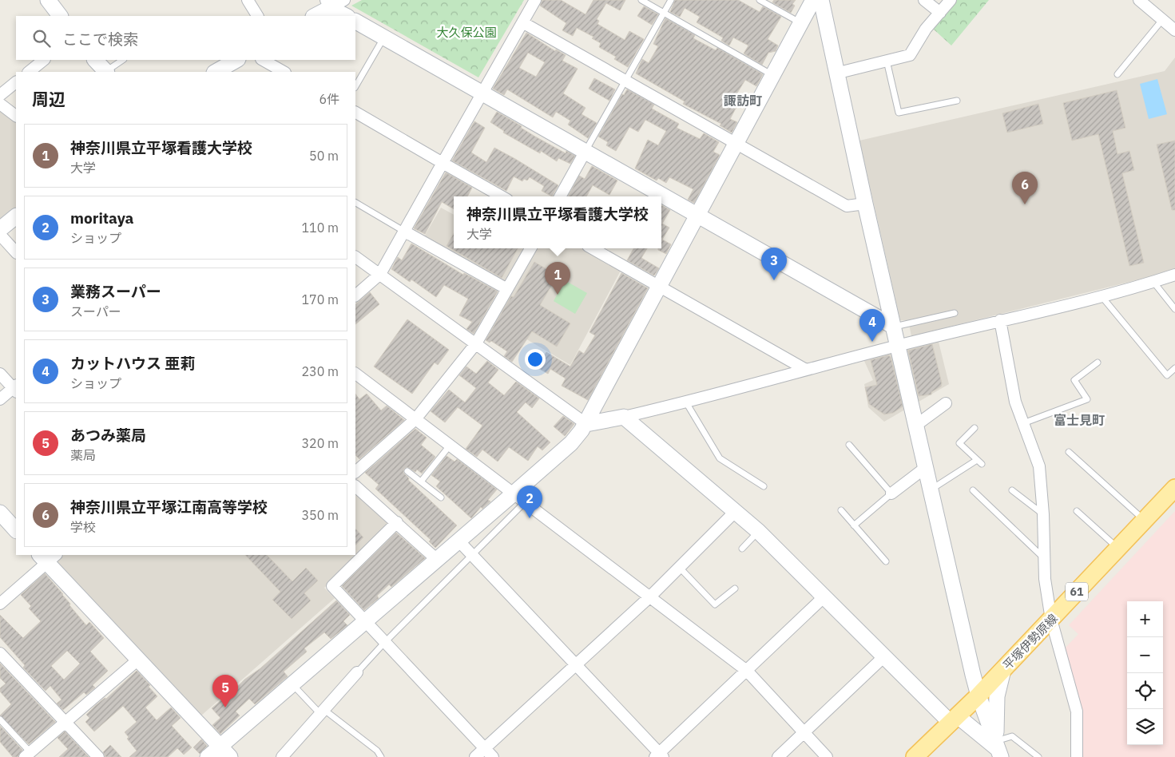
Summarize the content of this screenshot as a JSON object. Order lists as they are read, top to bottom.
{
  "streets": {
    "main road": ["61", "平塚伊勢原線"]
  },
  "districts": ["諏訪町", "富士見町"],
  "parks": ["大久保公園"],
  "page": {
    "search": "ここで検索",
    "heading": ["周辺", "6件"],
    "list": [
      {
        "mark": "1",
        "name": "神奈川県立平塚看護大学校",
        "note": "大学",
        "value": "50 m"
      },
      {
        "mark": "2",
        "name": "moritaya",
        "note": "ショップ",
        "value": "110 m"
      },
      {
        "mark": "3",
        "name": "業務スーパー",
        "note": "スーパー",
        "value": "170 m"
      },
      {
        "mark": "4",
        "name": "カットハウス 亜莉",
        "note": "ショップ",
        "value": "230 m"
      },
      {
        "mark": "5",
        "name": "あつみ薬局",
        "note": "薬局",
        "value": "320 m"
      },
      {
        "mark": "6",
        "name": "神奈川県立平塚江南高等学校",
        "note": "学校",
        "value": "350 m"
      }
    ],
    "pins": [
      "6",
      "3",
      "1",
      "4",
      "2",
      "5"
    ],
    "popup": ["神奈川県立平塚看護大学校", "大学"],
    "map_buttons": ["+", "−"]
  }
}
